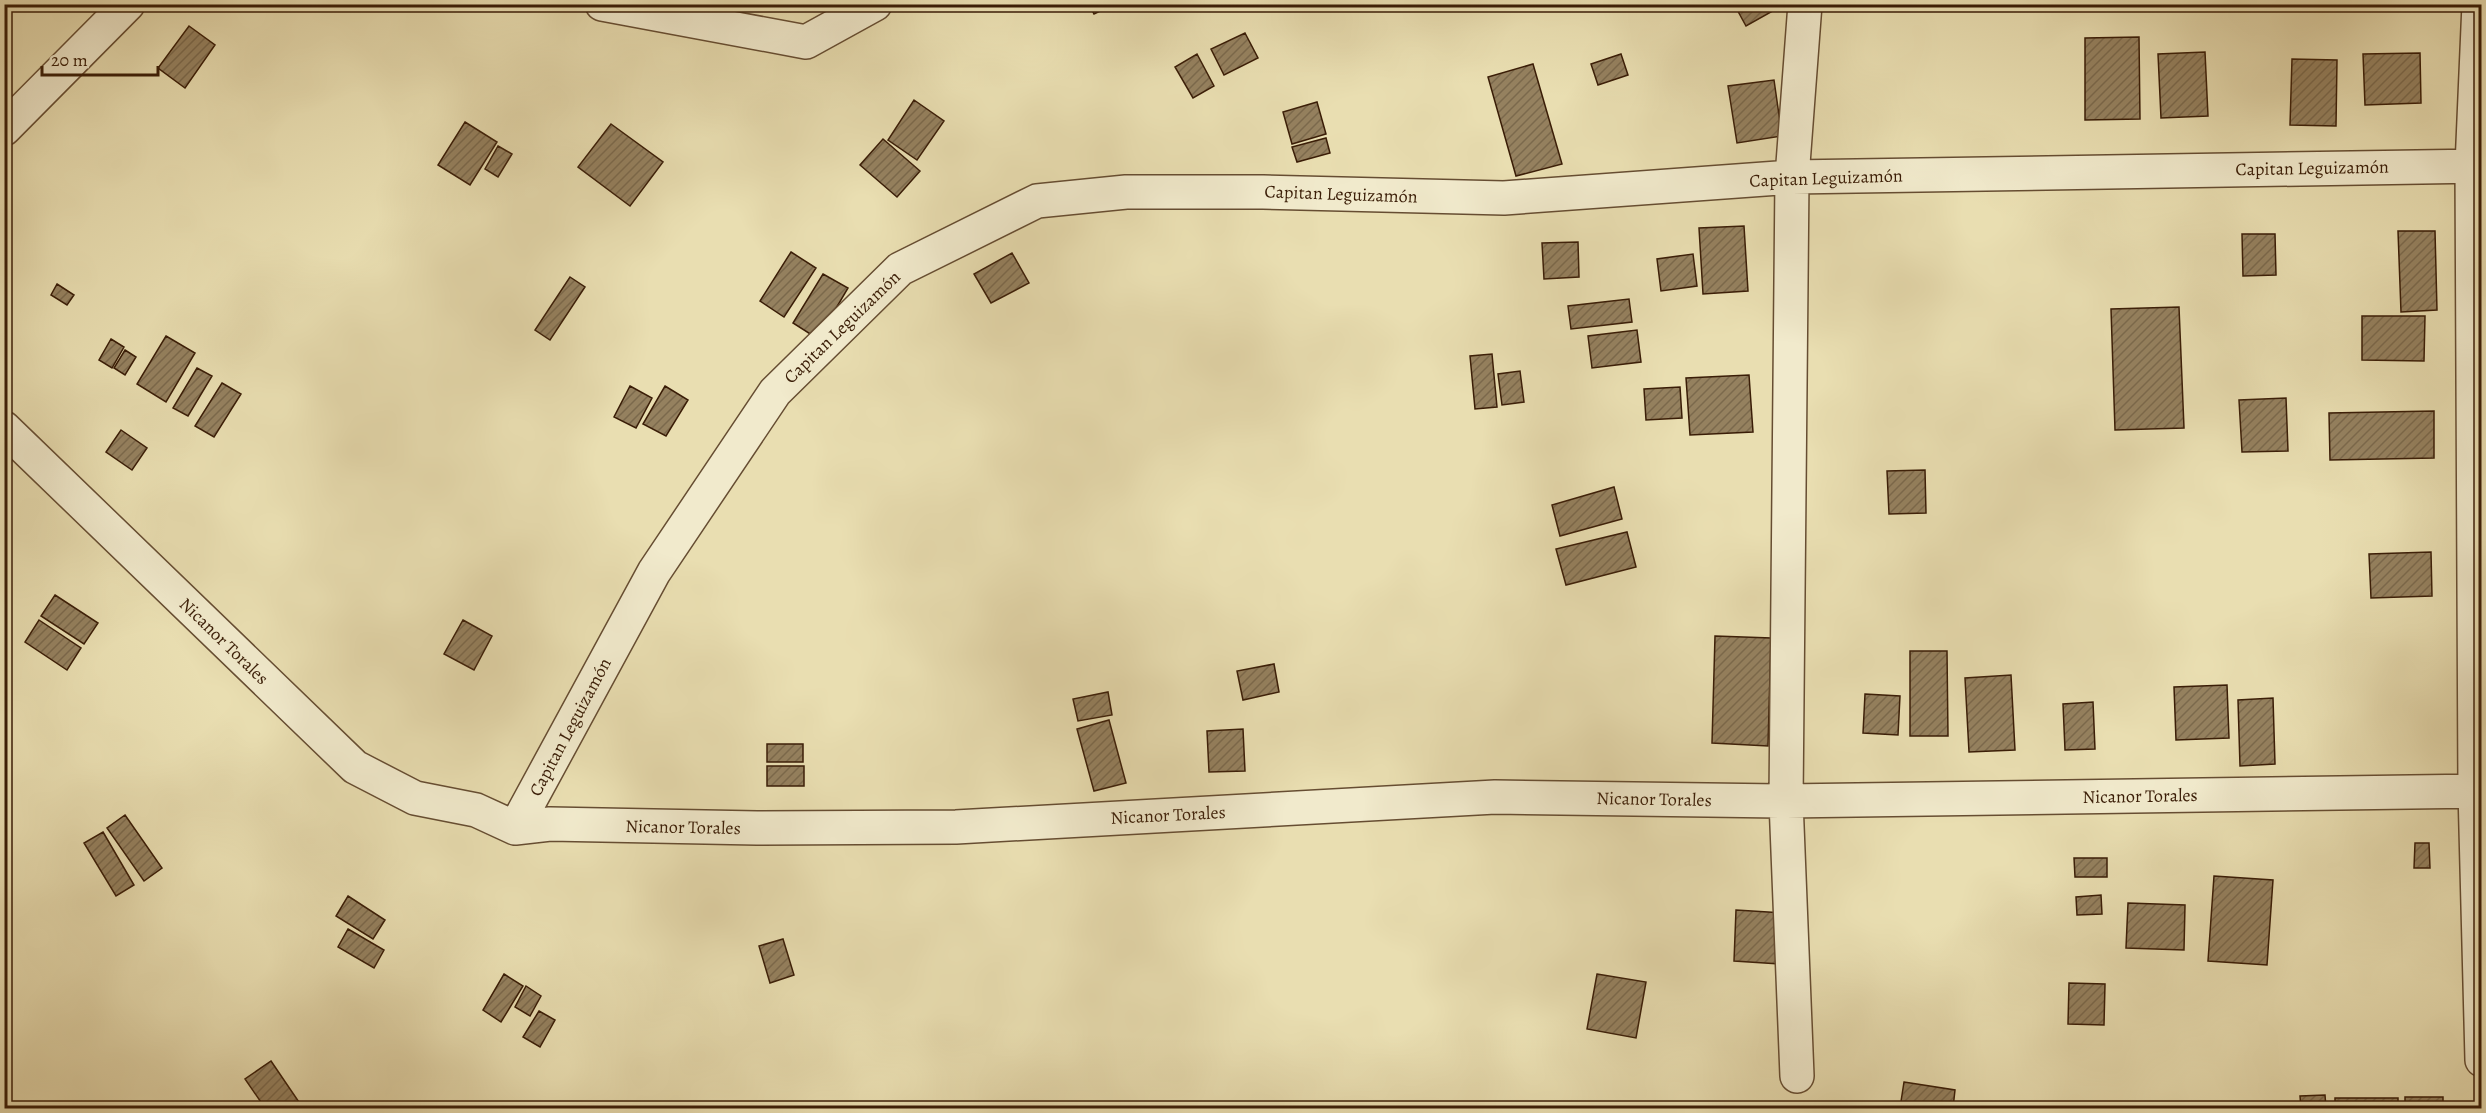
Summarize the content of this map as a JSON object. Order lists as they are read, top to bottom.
{
  "streets": {
    "street": ["Capitan Leguizamón", "Nicanor Torales"]
  },
  "crossings": [
    ["Capitan Leguizamón", "Nicanor Torales"]
  ],
  "scale_bar": "20 m"
}
